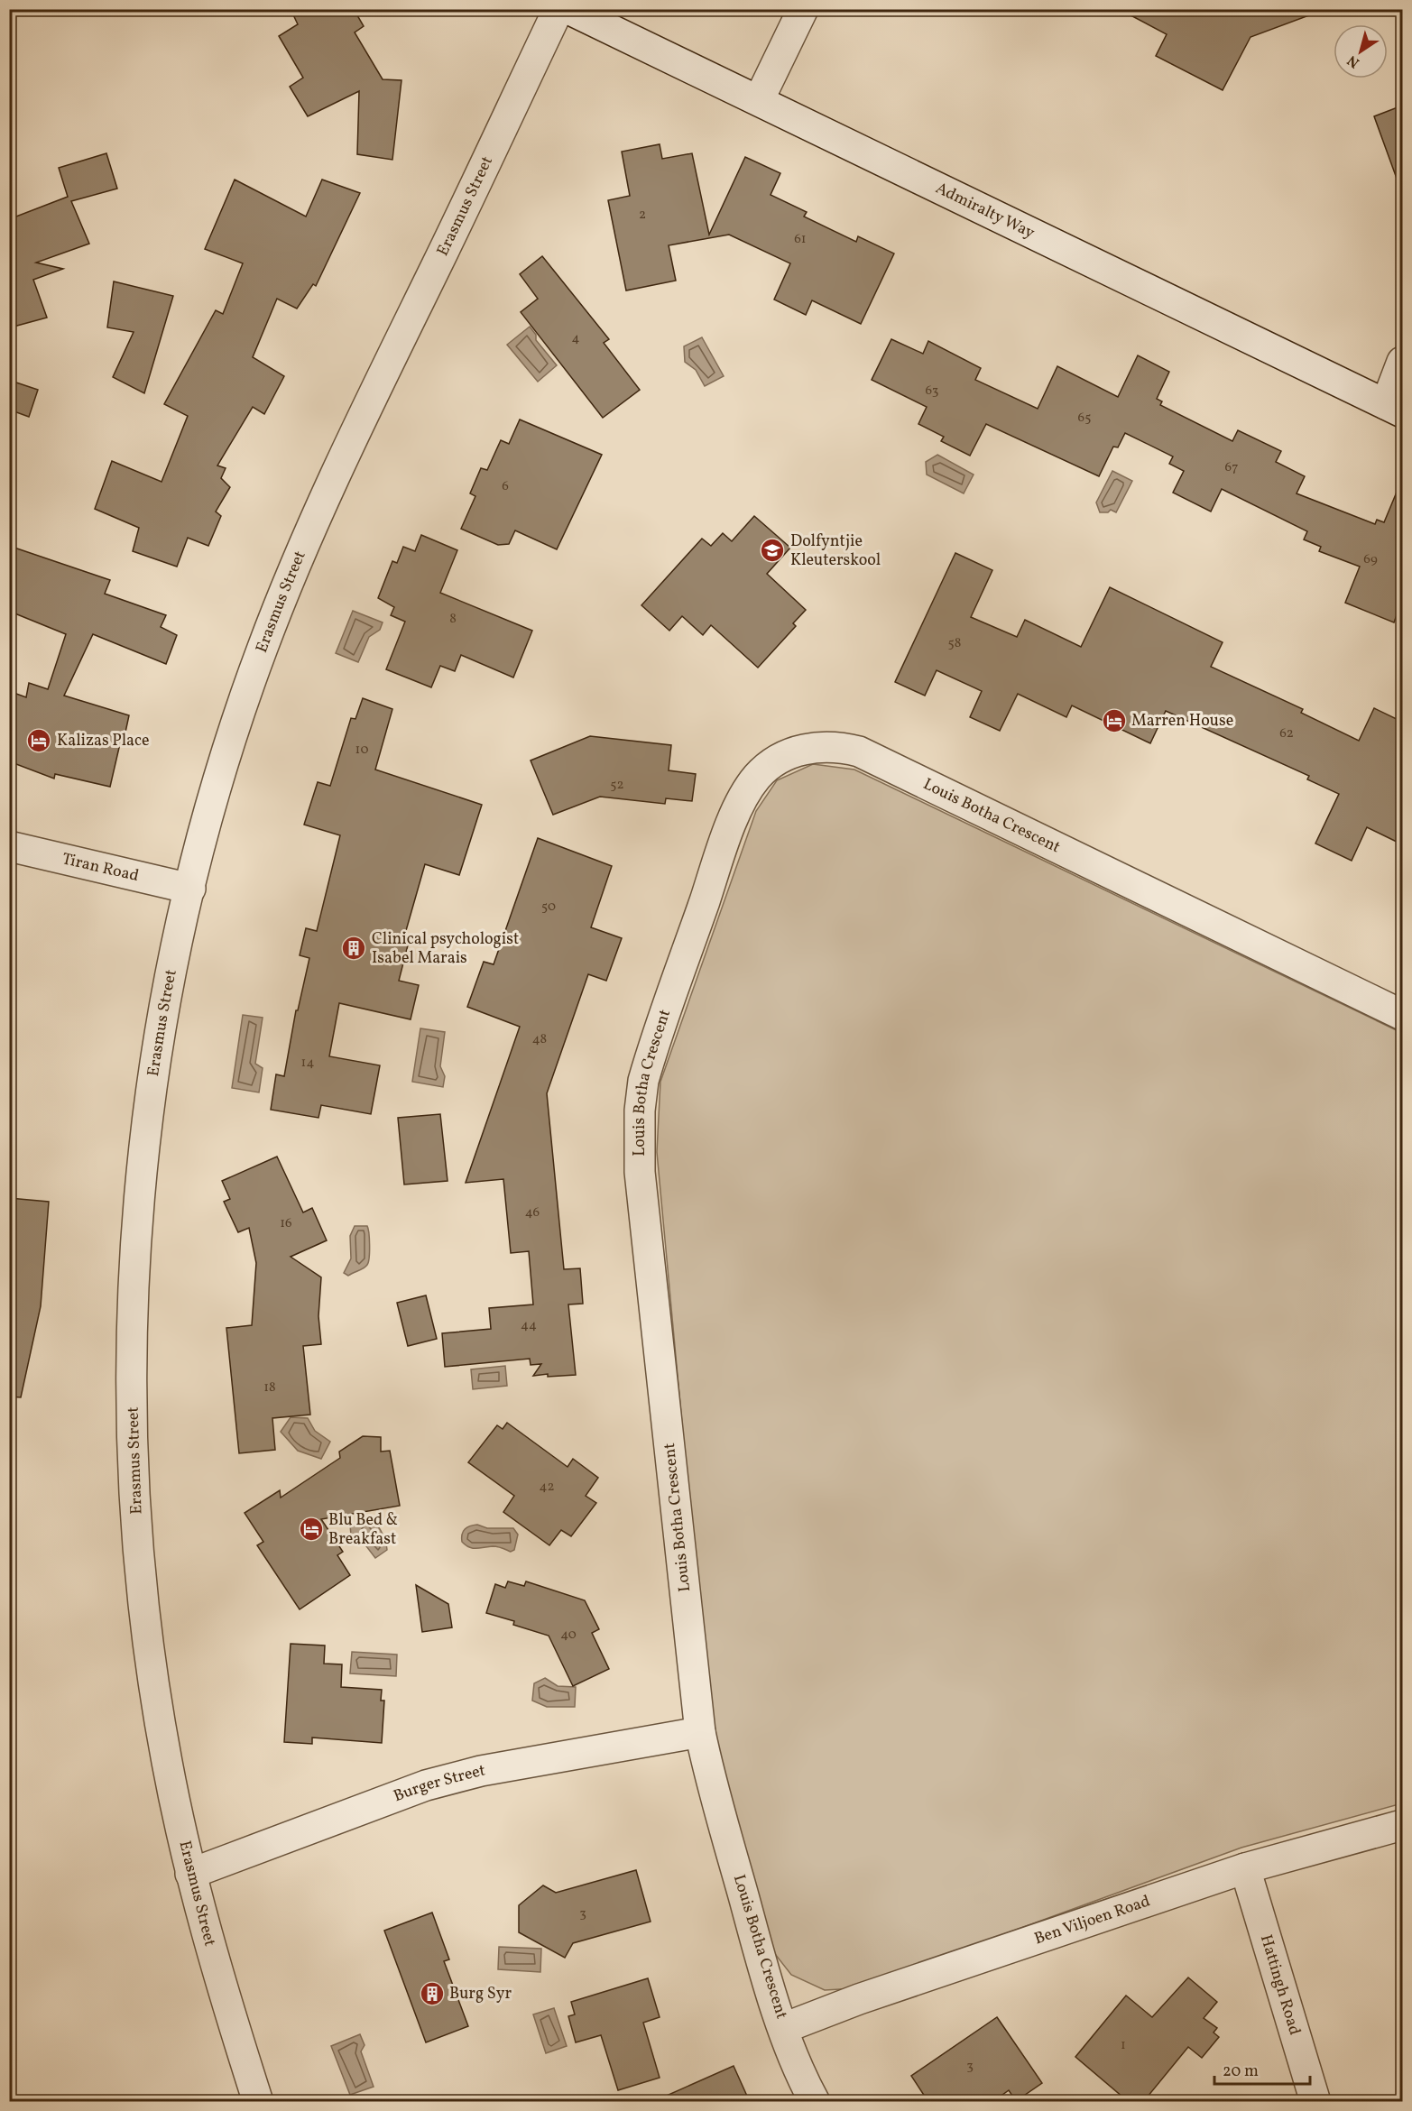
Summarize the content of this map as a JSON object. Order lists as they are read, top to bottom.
{
  "streets": {
    "street": [
      "Erasmus Street",
      "Admiralty Way",
      "Louis Botha Crescent",
      "Tiran Road",
      "Burger Street",
      "Ben Viljoen Road",
      "Hattingh Road"
    ]
  },
  "crossings": [
    ["Erasmus Street", "Tiran Road"],
    ["Erasmus Street", "Burger Street"],
    ["Louis Botha Crescent", "Burger Street"],
    ["Louis Botha Crescent", "Ben Viljoen Road"],
    ["Ben Viljoen Road", "Hattingh Road"]
  ],
  "places": {
    "school or university": ["Dolfyntjie Kleuterskool"],
    "hotel": ["Marren House", "Kalizas Place", "Blu Bed & Breakfast"],
    "building": ["Clinical psychologist Isabel Marais", "Burg Syr"]
  },
  "house_numbers": [
    "2",
    "61",
    "4",
    "63",
    "65",
    "67",
    "6",
    "69",
    "8",
    "58",
    "62",
    "10",
    "52",
    "50",
    "48",
    "14",
    "46",
    "16",
    "44",
    "18",
    "42",
    "40",
    "3",
    "1",
    "3"
  ],
  "scale_bar": "20 m",
  "north": "bottom left"
}
